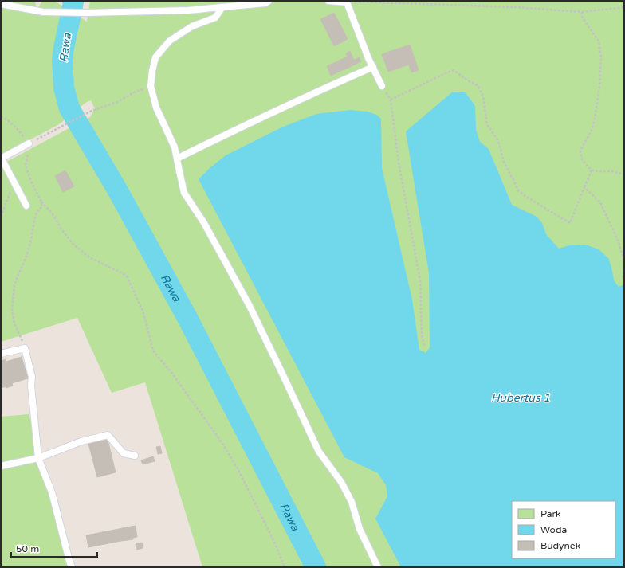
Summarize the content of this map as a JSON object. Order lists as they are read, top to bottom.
{
  "water": ["Rawa", "Hubertus 1"],
  "legend": ["Park", "Woda", "Budynek"],
  "scale_bar": "50 m"
}
